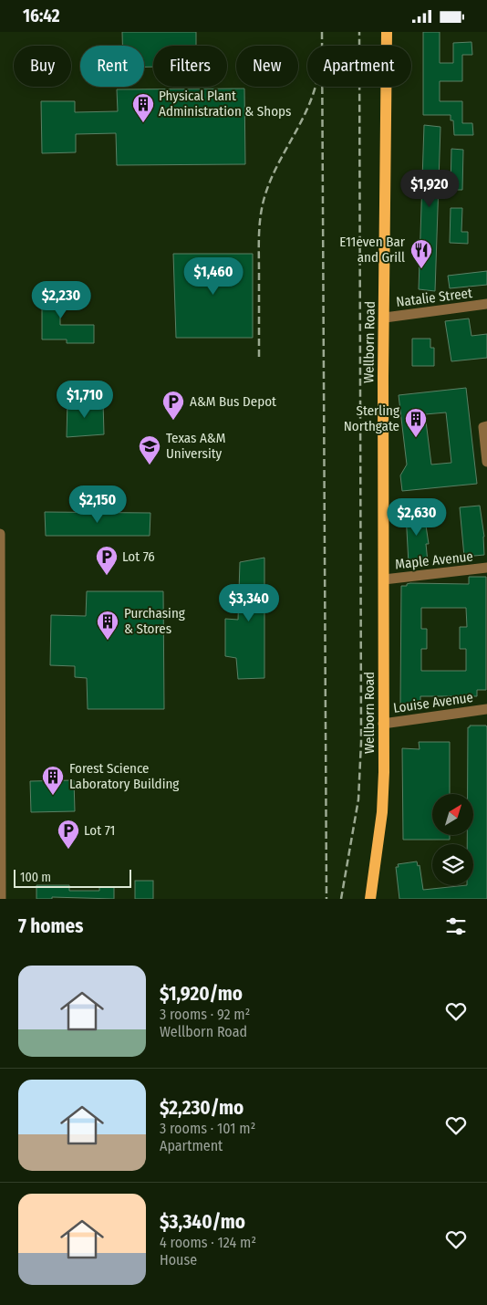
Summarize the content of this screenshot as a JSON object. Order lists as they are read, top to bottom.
{
  "streets": {
    "main road": ["Wellborn Road"],
    "street": ["Natalie Street", "Maple Avenue", "Louise Avenue"]
  },
  "crossings": [
    ["Natalie Street", "Wellborn Road"],
    ["Wellborn Road", "Maple Avenue"],
    ["Wellborn Road", "Louise Avenue"]
  ],
  "places": {
    "building": [
      "Physical Plant Administration & Shops",
      "Sterling Northgate",
      "Purchasing & Stores",
      "Forest Science Laboratory Building"
    ],
    "restaurant": ["E11even Bar and Grill"],
    "parking": ["A&M Bus Depot", "Lot 76", "Lot 71"],
    "school or university": ["Texas A&M University"]
  },
  "scale_bar": "100 m",
  "north": "top right",
  "page": {
    "status": "16:42",
    "chip": [
      "Buy",
      "Rent",
      "Filters",
      "New",
      "Apartment"
    ],
    "price": [
      "$1,920",
      "$1,460",
      "$2,230",
      "$1,710",
      "$2,150",
      "$2,630",
      "$3,340"
    ],
    "scale": "100 m",
    "heading": "7 homes",
    "list": [
      {
        "name": "$1,920/mo",
        "note": "3 rooms · 92 m² · Wellborn Road"
      },
      {
        "name": "$2,230/mo",
        "note": "3 rooms · 101 m² · Apartment"
      },
      {
        "name": "$3,340/mo",
        "note": "4 rooms · 124 m² · House"
      }
    ]
  }
}
